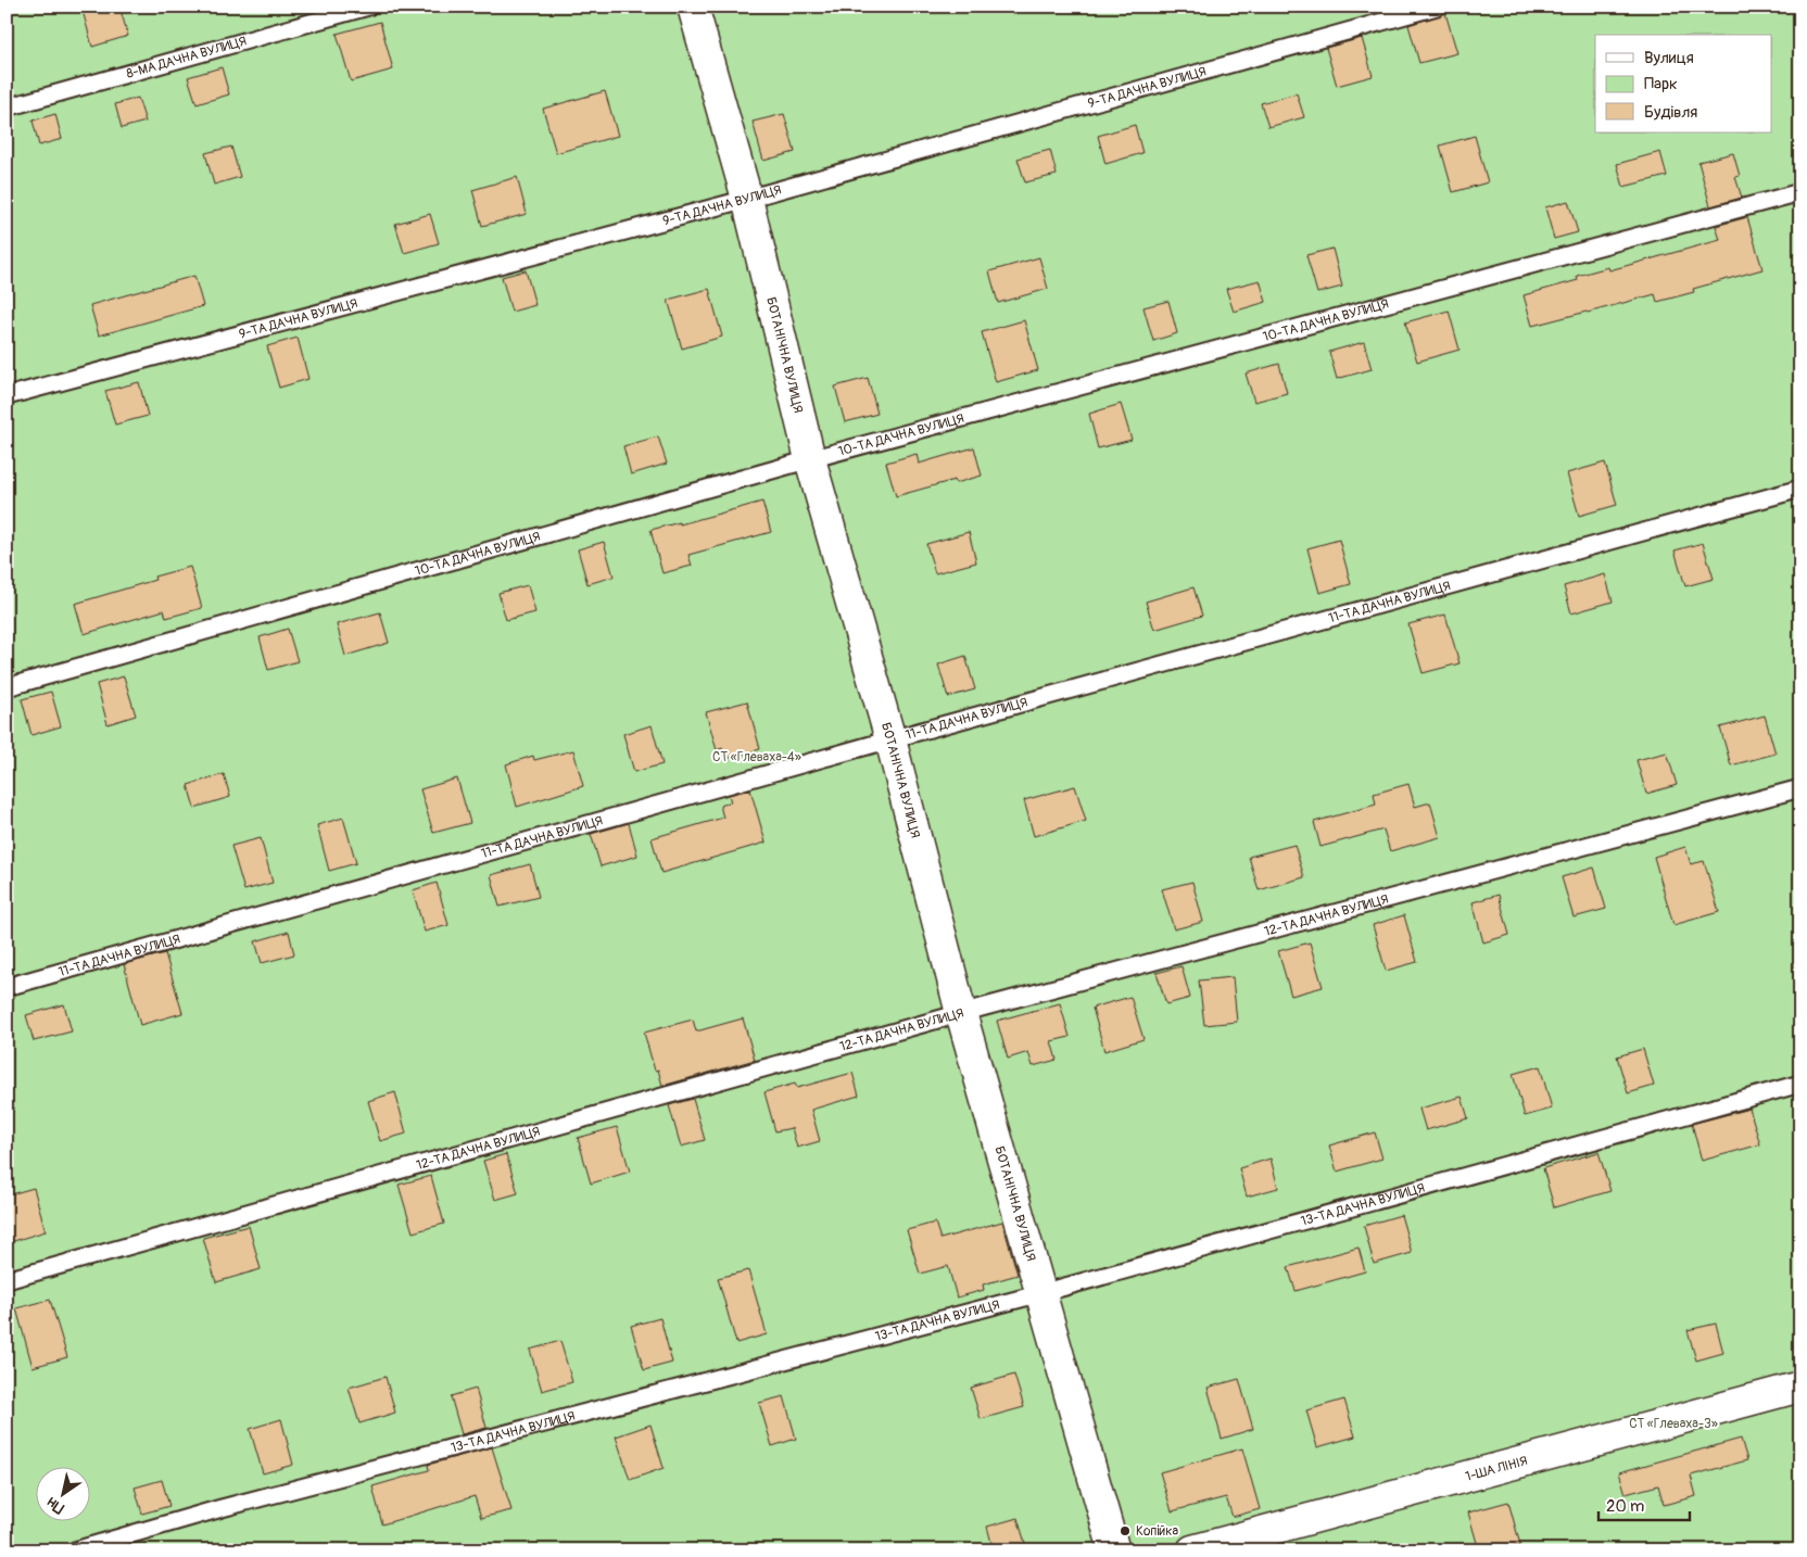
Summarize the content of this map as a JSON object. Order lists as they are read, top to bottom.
{
  "streets": {
    "street": ["БОТАНІЧНА ВУЛИЦЯ", "1-ША ЛІНІЯ"],
    "lane": [
      "8-МА ДАЧНА ВУЛИЦЯ",
      "9-ТА ДАЧНА ВУЛИЦЯ",
      "10-ТА ДАЧНА ВУЛИЦЯ",
      "11-ТА ДАЧНА ВУЛИЦЯ",
      "12-ТА ДАЧНА ВУЛИЦЯ",
      "13-ТА ДАЧНА ВУЛИЦЯ"
    ]
  },
  "crossings": [
    ["9-ТА ДАЧНА ВУЛИЦЯ", "БОТАНІЧНА ВУЛИЦЯ"],
    ["10-ТА ДАЧНА ВУЛИЦЯ", "БОТАНІЧНА ВУЛИЦЯ"],
    ["БОТАНІЧНА ВУЛИЦЯ", "11-ТА ДАЧНА ВУЛИЦЯ"],
    ["БОТАНІЧНА ВУЛИЦЯ", "12-ТА ДАЧНА ВУЛИЦЯ"],
    ["БОТАНІЧНА ВУЛИЦЯ", "13-ТА ДАЧНА ВУЛИЦЯ"]
  ],
  "parks": ["СТ «Глеваха-4»", "СТ «Глеваха-3»"],
  "places": ["Копійка"],
  "legend": ["Вулиця", "Парк", "Будівля"],
  "scale_bar": "20 m",
  "north": "bottom left"
}
